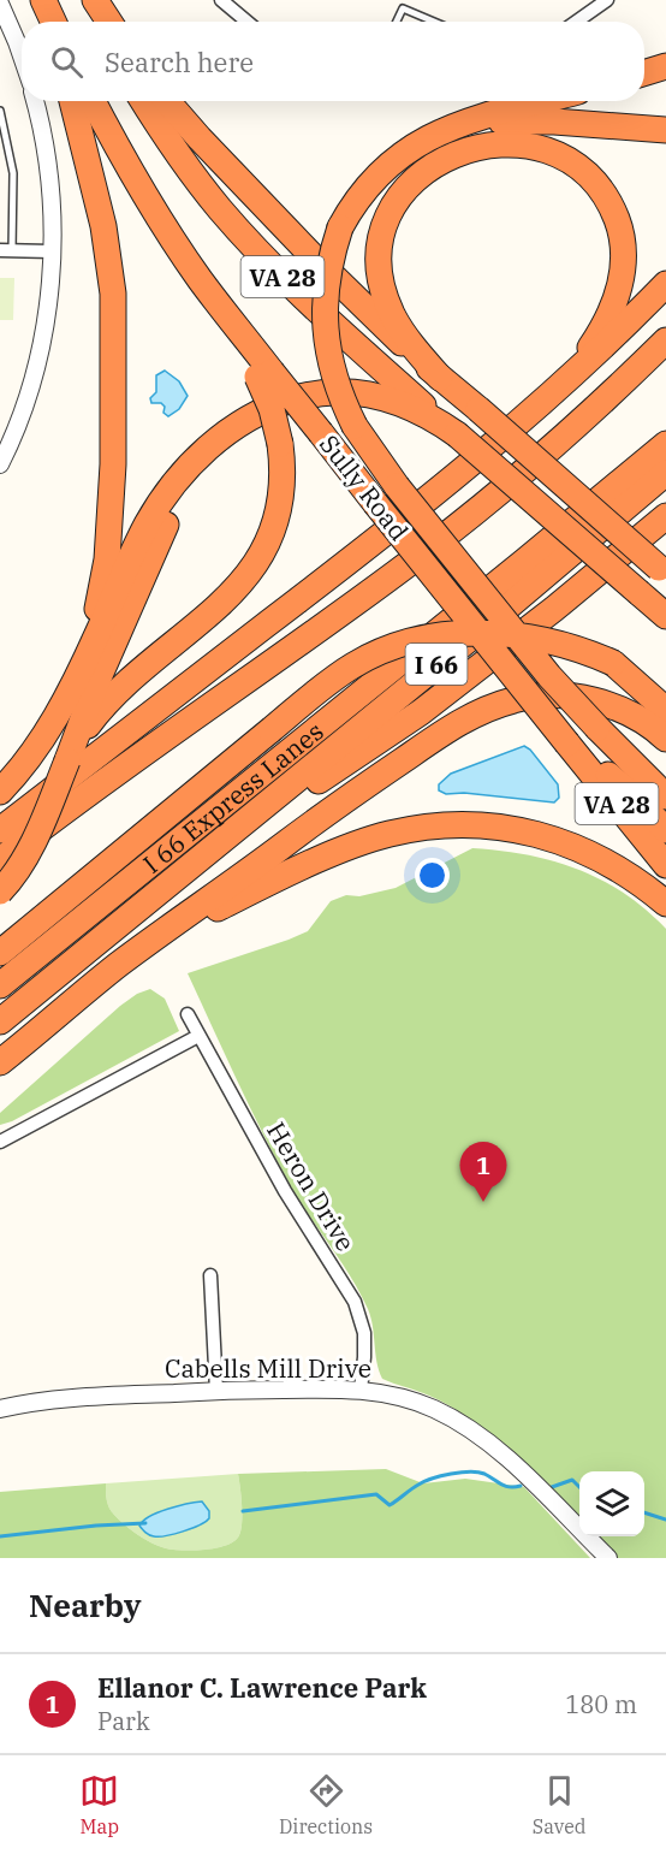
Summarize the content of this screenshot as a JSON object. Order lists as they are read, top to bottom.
{
  "streets": {
    "highway": [
      "VA 28",
      "Sully Road",
      "I 66",
      "I 66 Express Lanes"
    ],
    "street": ["Heron Drive", "Cabells Mill Drive"]
  },
  "crossings": [
    ["Heron Drive", "Cabells Mill Drive"]
  ],
  "page": {
    "search": "Search here",
    "pins": "1",
    "heading": "Nearby",
    "list": [
      {
        "mark": "1",
        "name": "Ellanor C. Lawrence Park",
        "note": "Park",
        "value": "180 m"
      }
    ],
    "nav": ["Map", "Directions", "Saved"]
  }
}
